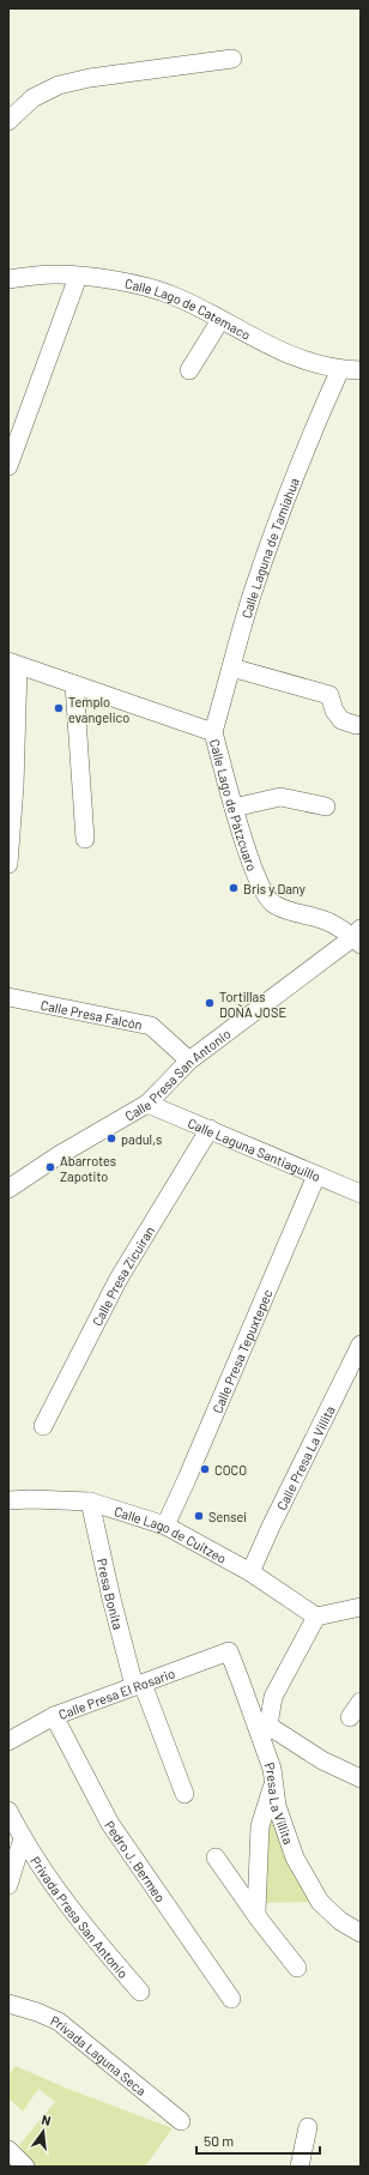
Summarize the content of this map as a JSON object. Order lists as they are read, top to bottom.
{
  "streets": {
    "street": [
      "Calle Lago de Catemaco",
      "Calle Laguna de Tamiahua",
      "Calle Lago de Pátzcuaro",
      "Calle Presa Falcón",
      "Calle Presa San Antonio",
      "Calle Laguna Santiaguillo",
      "Calle Presa Zicuiran",
      "Calle Presa Tepuxtepec",
      "Calle Presa La Villita",
      "Calle Lago de Cuitzeo",
      "Presa Bonita",
      "Calle Presa El Rosario",
      "Presa La Villita",
      "Pedro J. Bermeo",
      "Privada Presa San Antonio",
      "Privada Laguna Seca"
    ]
  },
  "crossings": [
    ["Calle Lago de Catemaco", "Calle Laguna de Tamiahua"],
    ["Calle Laguna de Tamiahua", "Calle Lago de Pátzcuaro"],
    ["Calle Lago de Pátzcuaro", "Calle Presa San Antonio"],
    ["Calle Presa Falcón", "Calle Presa San Antonio"],
    ["Calle Presa San Antonio", "Calle Laguna Santiaguillo"],
    ["Calle Laguna Santiaguillo", "Calle Presa Zicuiran"],
    ["Calle Laguna Santiaguillo", "Calle Presa Tepuxtepec"],
    ["Calle Presa Tepuxtepec", "Calle Lago de Cuitzeo"],
    ["Calle Presa La Villita", "Calle Lago de Cuitzeo"],
    ["Calle Lago de Cuitzeo", "Presa Bonita"],
    ["Presa Bonita", "Calle Presa El Rosario"],
    ["Calle Presa El Rosario", "Presa La Villita"],
    ["Calle Presa El Rosario", "Pedro J. Bermeo"]
  ],
  "places": [
    "Templo evangelico",
    "Bris y Dany",
    "Tortillas DOÑA JOSE",
    "padul,s",
    "Abarrotes Zapotito",
    "COCO",
    "Sensei"
  ],
  "scale_bar": "50 m",
  "north": "top"
}
